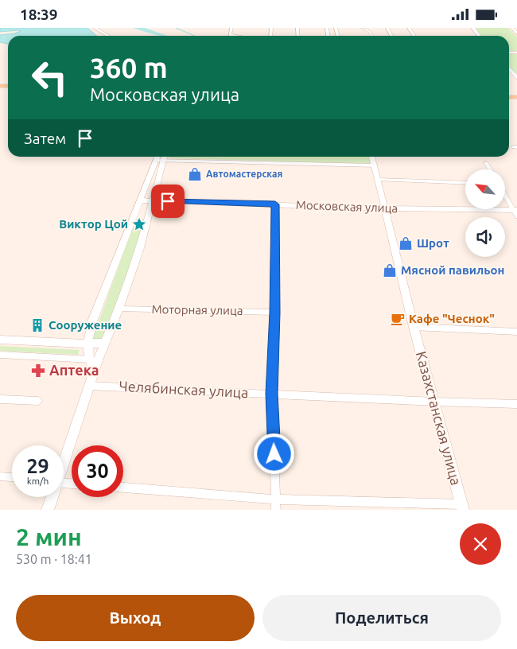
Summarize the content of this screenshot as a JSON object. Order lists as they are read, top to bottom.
{
  "streets": {
    "street": [
      "Московская улица",
      "Моторная улица",
      "Челябинская улица",
      "Казахстанская улица"
    ]
  },
  "crossings": [
    ["Московская улица", "Казахстанская улица"],
    ["Челябинская улица", "Казахстанская улица"]
  ],
  "places": {
    "shop": ["Автомастерская", "Шрот", "Мясной павильон"],
    "place": ["Виктор Цой"],
    "cafe": ["Кафе \"Чеснок\""],
    "building": ["Сооружение"],
    "pharmacy": ["Аптека"]
  },
  "north": "top left",
  "page": {
    "status": "18:39",
    "turn": ["360 m", "Московская улица"],
    "then": "Затем",
    "speed": "29 km/h",
    "limit": "30",
    "heading": ["2 мин", "530 m · 18:41"],
    "buttons": ["Выход", "Поделиться"]
  }
}
